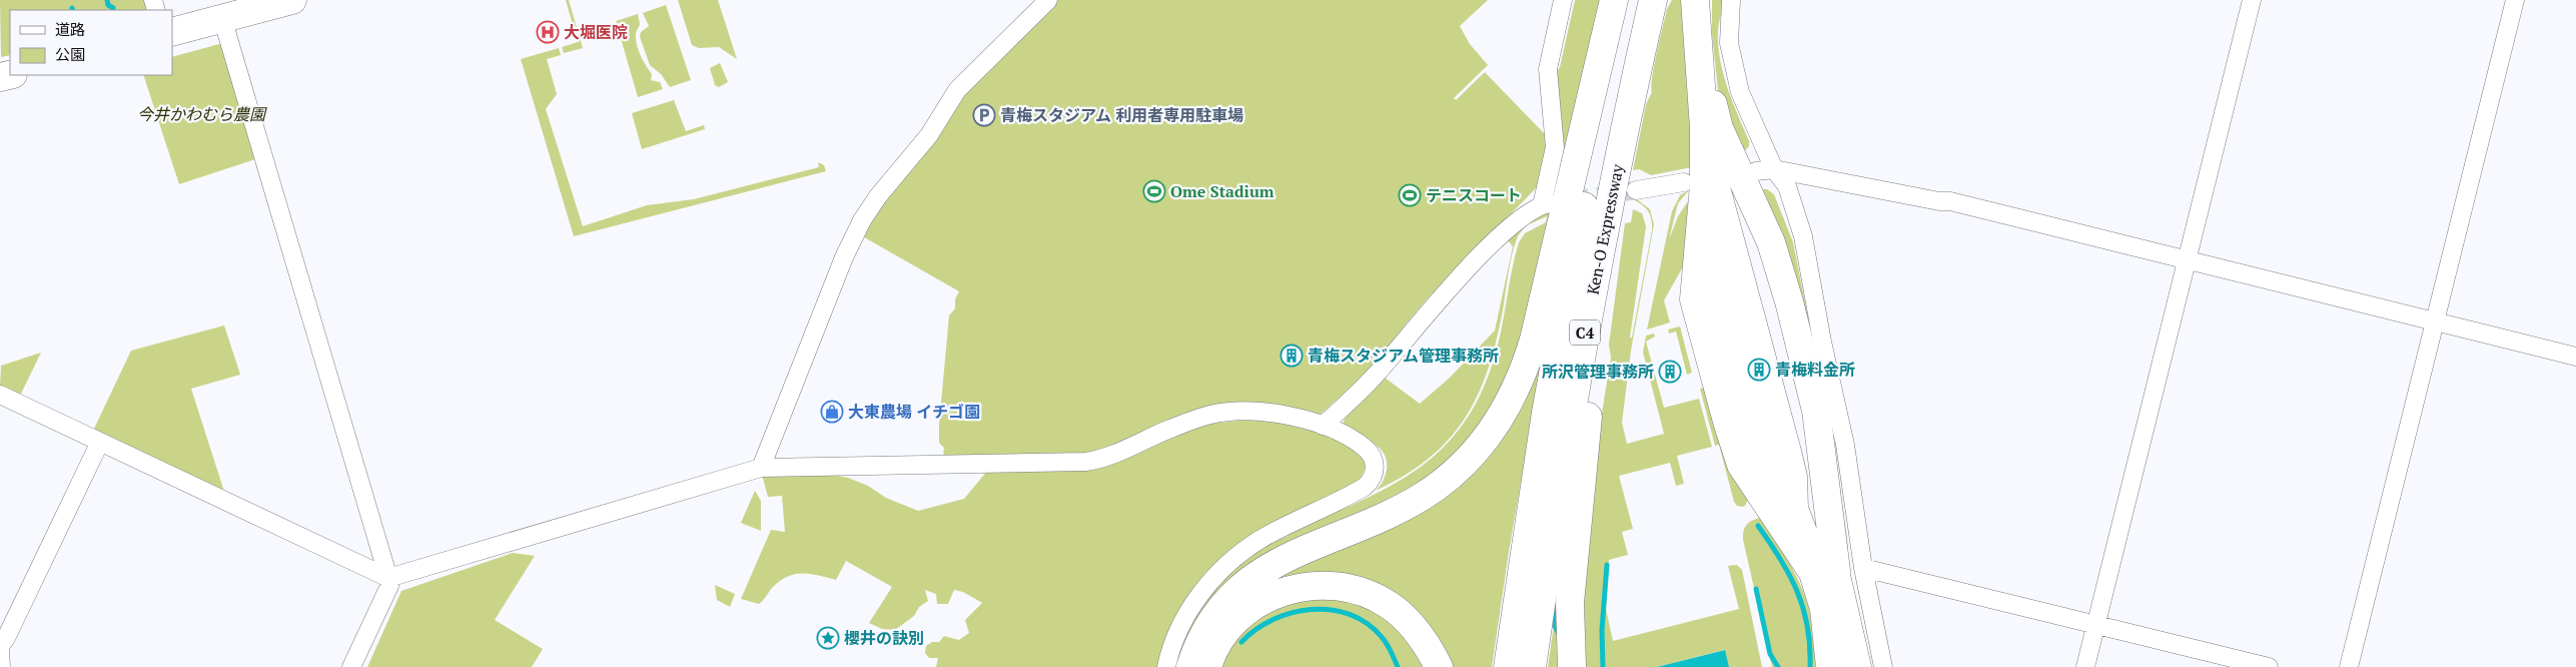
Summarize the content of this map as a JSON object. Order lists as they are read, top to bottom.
{
  "streets": {
    "main road": ["Ken-O Expressway", "C4"]
  },
  "parks": ["今井かわむら農園"],
  "places": {
    "hospital": ["大堀医院"],
    "parking": ["青梅スタジアム 利用者専用駐車場"],
    "sports": ["Ome Stadium", "テニスコート"],
    "building": ["青梅スタジアム管理事務所", "青梅料金所", "所沢管理事務所"],
    "shop": ["大東農場 イチゴ園"],
    "place": ["櫻井の訣別"]
  },
  "legend": ["道路", "公園"]
}
